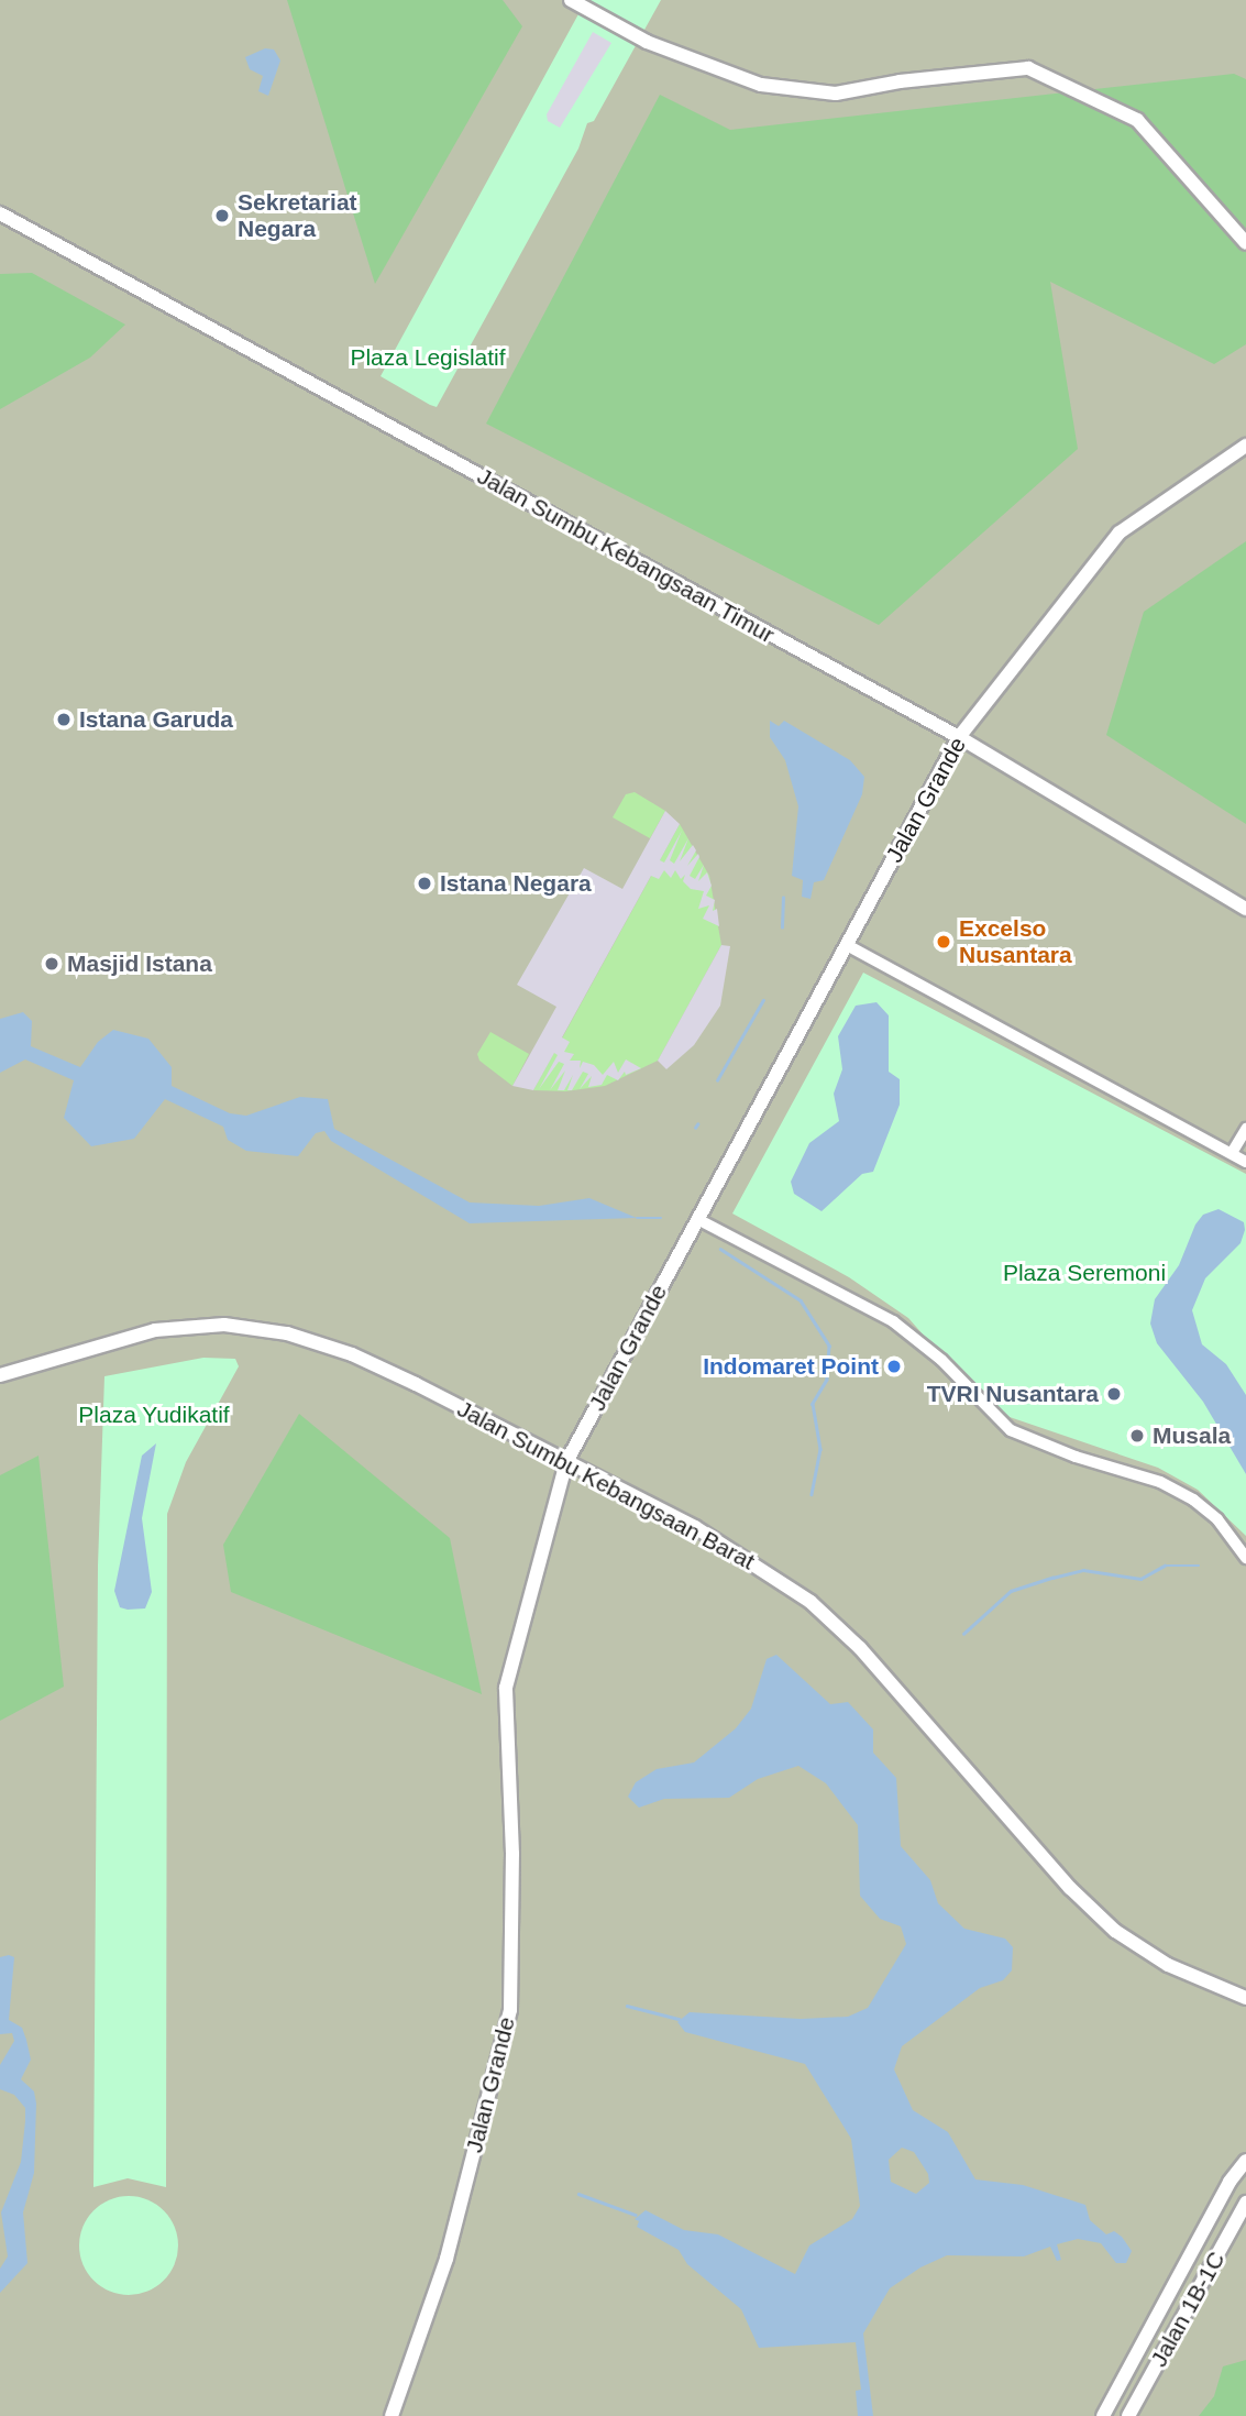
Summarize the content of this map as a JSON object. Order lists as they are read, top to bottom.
{
  "streets": {
    "street": [
      "Jalan Sumbu Kebangsaan Timur",
      "Jalan Grande",
      "Jalan Sumbu Kebangsaan Barat",
      "Jalan 1B-1C"
    ]
  },
  "crossings": [
    ["Jalan Sumbu Kebangsaan Timur", "Jalan Grande"],
    ["Jalan Grande", "Jalan Sumbu Kebangsaan Barat"]
  ],
  "parks": ["Plaza Legislatif", "Plaza Seremoni", "Plaza Yudikatif"],
  "places": [
    "Sekretariat Negara",
    "Istana Garuda",
    "Istana Negara",
    "Excelso Nusantara",
    "Masjid Istana",
    "Indomaret Point",
    "TVRI Nusantara",
    "Musala"
  ]
}
